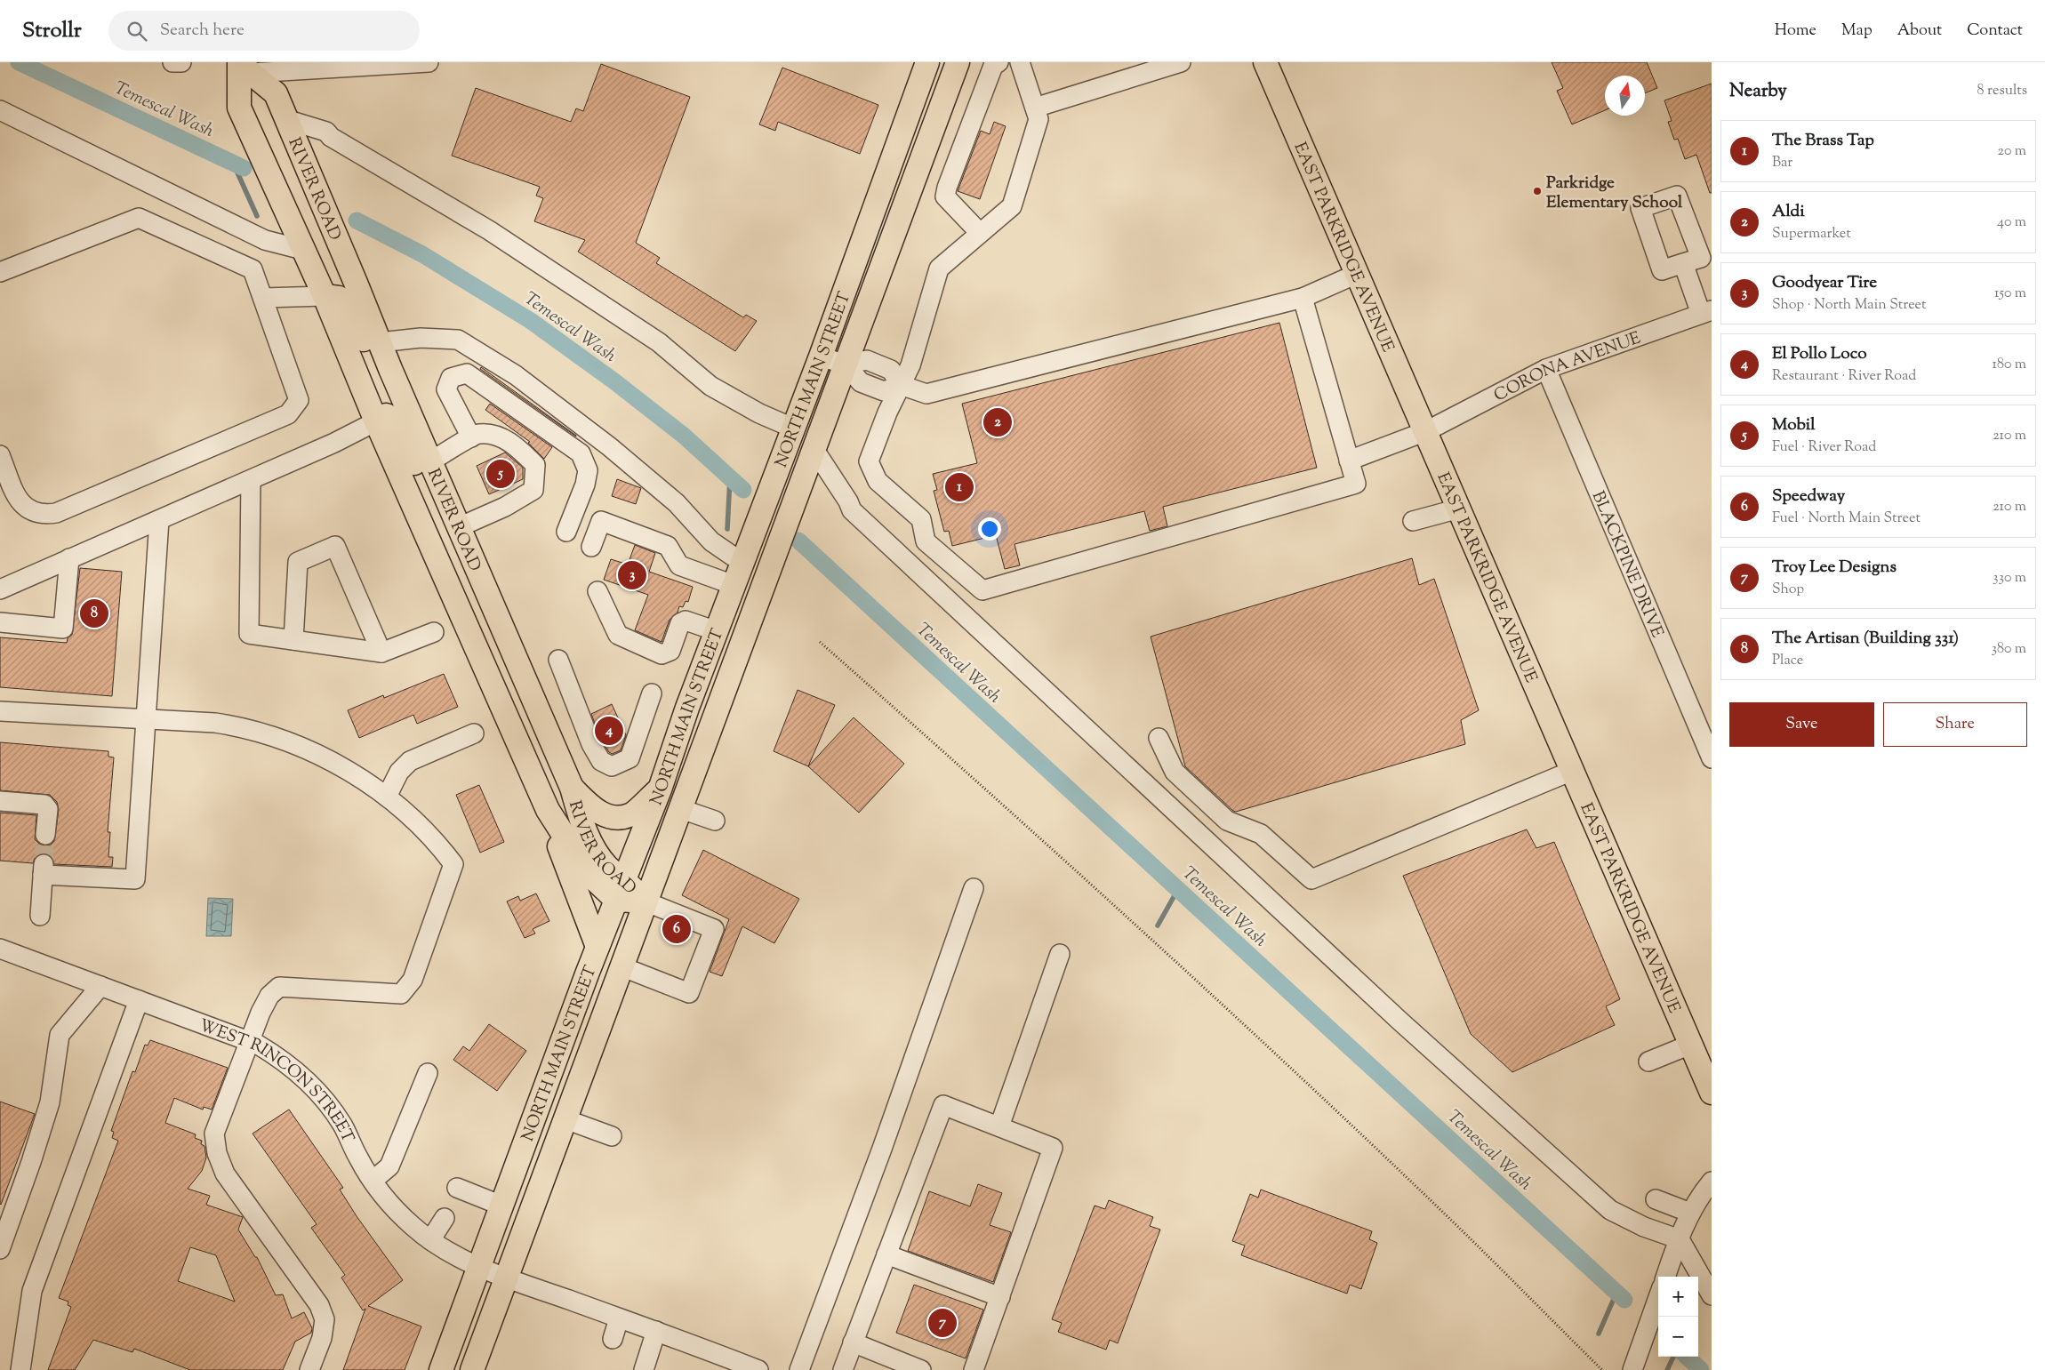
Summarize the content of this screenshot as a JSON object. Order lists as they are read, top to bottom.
{
  "streets": {
    "main road": ["RIVER ROAD", "EAST PARKRIDGE AVENUE", "NORTH MAIN STREET"],
    "street": ["CORONA AVENUE", "BLACKPINE DRIVE", "WEST RINCON STREET"]
  },
  "crossings": [
    ["RIVER ROAD", "NORTH MAIN STREET"],
    ["EAST PARKRIDGE AVENUE", "CORONA AVENUE"],
    ["CORONA AVENUE", "BLACKPINE DRIVE"],
    ["NORTH MAIN STREET", "WEST RINCON STREET"]
  ],
  "water": ["Temescal Wash"],
  "places": ["Parkridge Elementary School"],
  "north": "top",
  "page": {
    "header": "Strollr",
    "search": "Search here",
    "nav": [
      "Home",
      "Map",
      "About",
      "Contact"
    ],
    "heading": ["Nearby", "8 results"],
    "list": [
      {
        "mark": "1",
        "name": "The Brass Tap",
        "note": "Bar",
        "value": "20 m"
      },
      {
        "mark": "2",
        "name": "Aldi",
        "note": "Supermarket",
        "value": "40 m"
      },
      {
        "mark": "3",
        "name": "Goodyear Tire",
        "note": "Shop · North Main Street",
        "value": "150 m"
      },
      {
        "mark": "4",
        "name": "El Pollo Loco",
        "note": "Restaurant · River Road",
        "value": "180 m"
      },
      {
        "mark": "5",
        "name": "Mobil",
        "note": "Fuel · River Road",
        "value": "210 m"
      },
      {
        "mark": "6",
        "name": "Speedway",
        "note": "Fuel · North Main Street",
        "value": "210 m"
      },
      {
        "mark": "7",
        "name": "Troy Lee Designs",
        "note": "Shop",
        "value": "330 m"
      },
      {
        "mark": "8",
        "name": "The Artisan (Building 331)",
        "note": "Place",
        "value": "380 m"
      }
    ],
    "pins": [
      "2",
      "5",
      "1",
      "3",
      "8",
      "4",
      "6",
      "7"
    ],
    "buttons": ["Save", "Share"],
    "map_buttons": ["+", "−"]
  }
}
